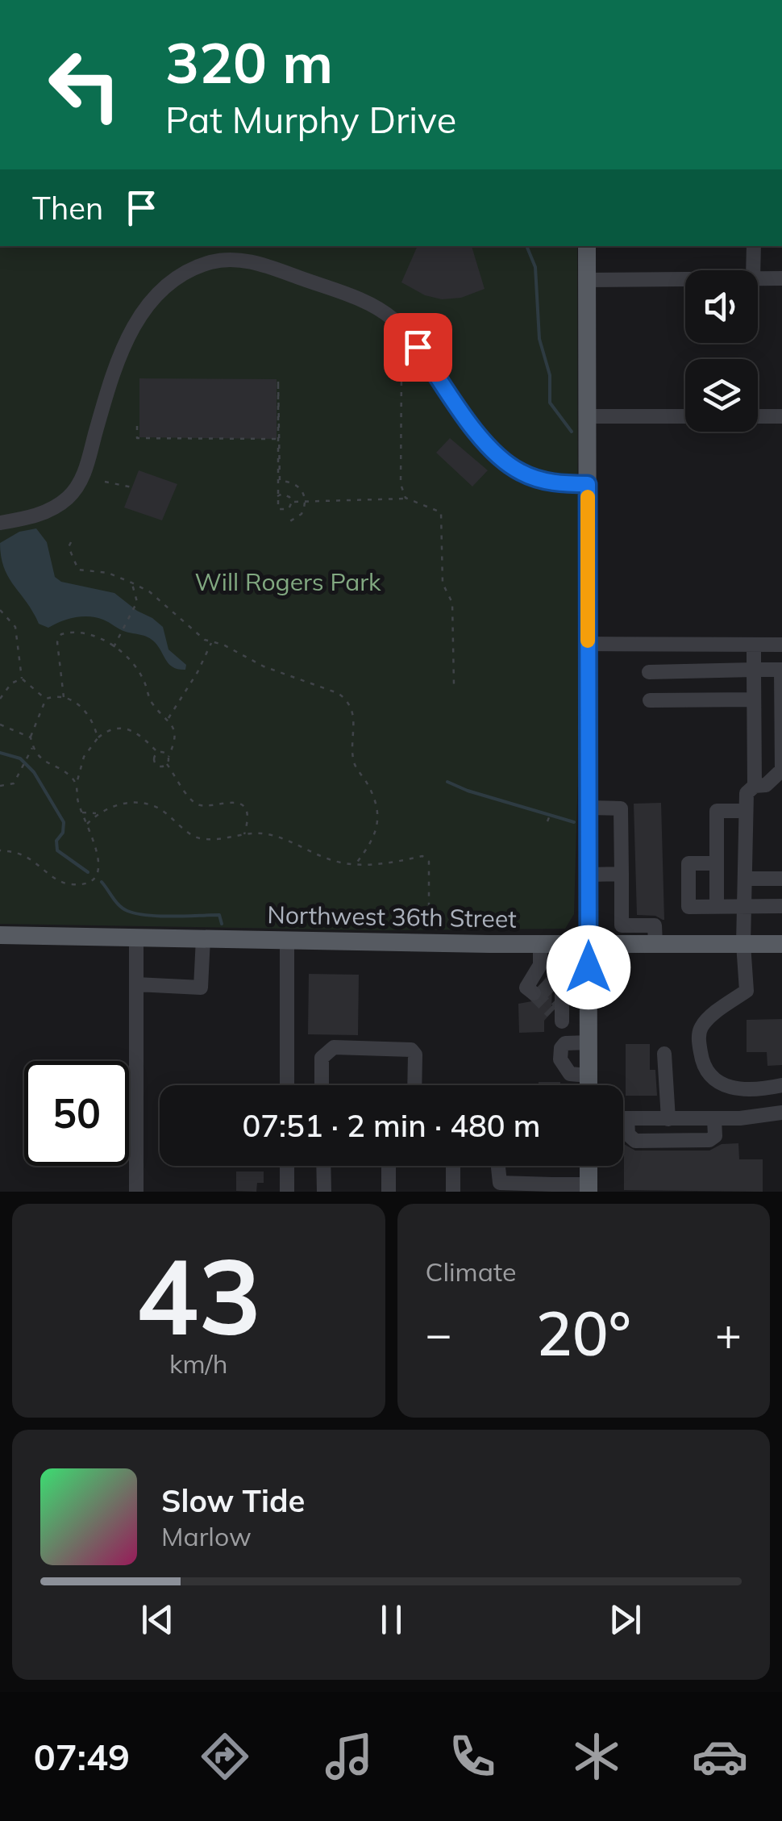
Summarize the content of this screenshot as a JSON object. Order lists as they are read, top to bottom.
{
  "streets": {
    "main road": ["Northwest 36th Street"]
  },
  "parks": ["Will Rogers Park"],
  "page": {
    "turn": ["320 m", "Pat Murphy Drive"],
    "then": "Then",
    "limit": "50",
    "trip": "07:51 · 2 min · 480 m",
    "tile": [
      ["43", "km/h"],
      "Climate"
    ],
    "heat": ["−", "20°", "+"],
    "song": ["Slow Tide", "Marlow"],
    "tabs": "07:49"
  }
}
